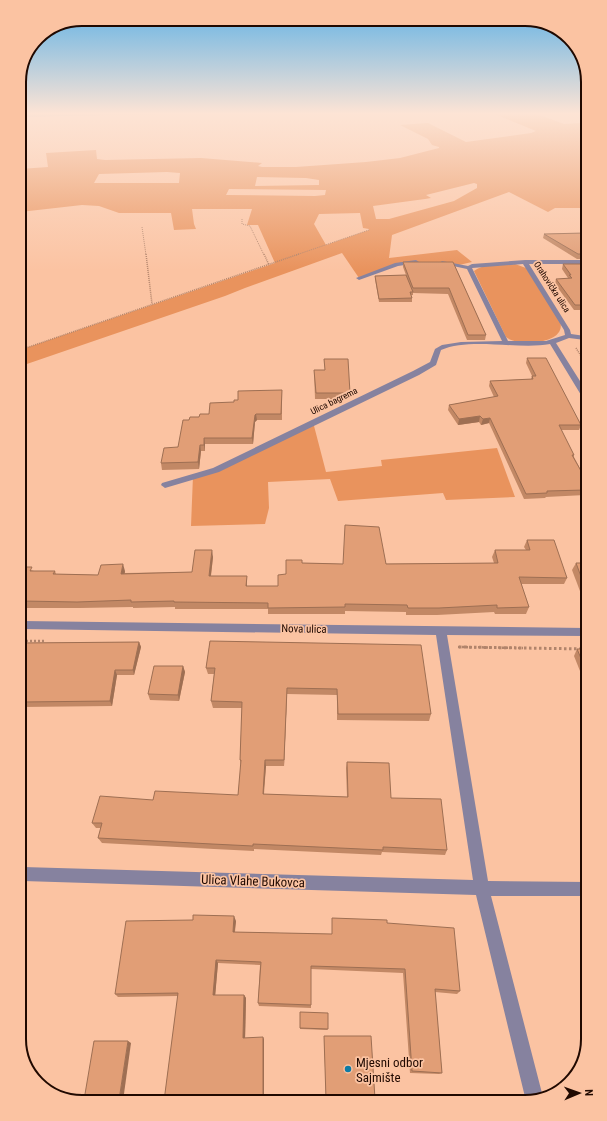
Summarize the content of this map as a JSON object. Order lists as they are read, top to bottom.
{
  "streets": {
    "street": [
      "Orahovička ulica",
      "Ulica bagrema",
      "Nova ulica",
      "Ulica Vlahe Bukovca"
    ]
  },
  "places": ["Mjesni odbor Sajmište"],
  "north": "right"
}
